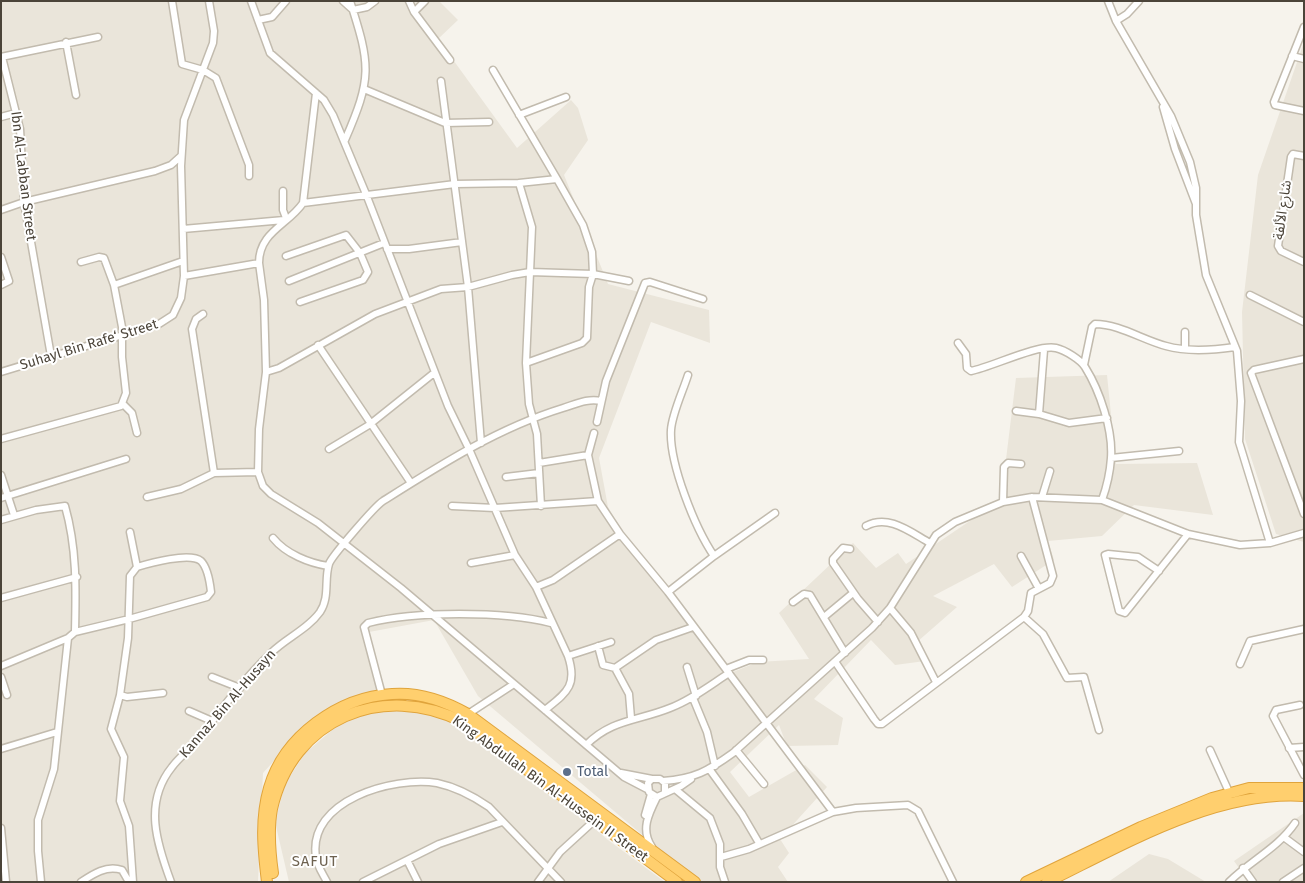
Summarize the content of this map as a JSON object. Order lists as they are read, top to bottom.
{
  "streets": {
    "highway": ["King Abdullah Bin Al-Hussein II Street"],
    "street": [
      "Ibn Al-Labban Street",
      "شارع الألفة",
      "Suhayl Bin Rafe‘ Street",
      "Kannaz Bin Al-Husayn"
    ]
  },
  "crossings": [
    ["Ibn Al-Labban Street", "Suhayl Bin Rafe‘ Street"]
  ],
  "districts": ["SAFUT"],
  "places": ["Total"]
}
